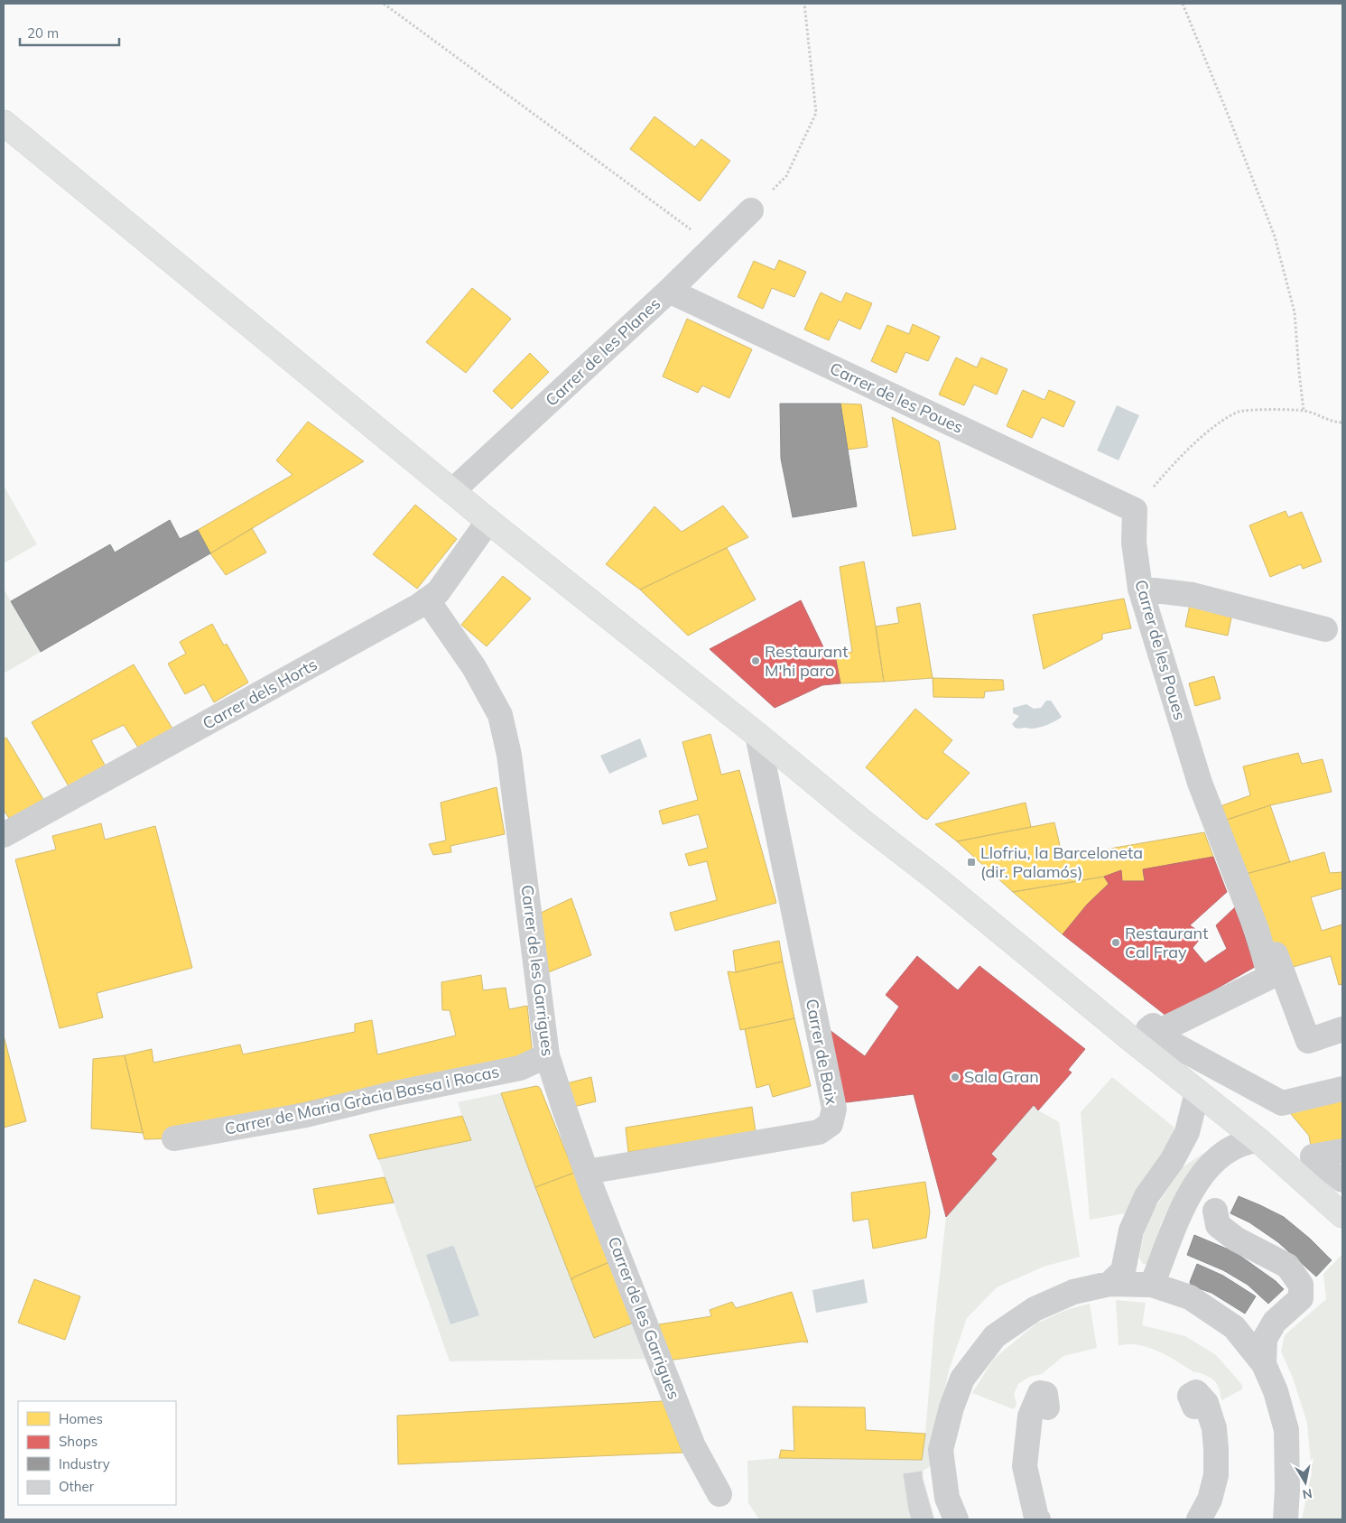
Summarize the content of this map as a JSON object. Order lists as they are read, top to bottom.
{
  "streets": {
    "street": [
      "Carrer de les Planes",
      "Carrer de les Poues",
      "Carrer dels Horts",
      "Carrer de les Garrigues",
      "Carrer de Baix",
      "Carrer de Maria Gràcia Bassa i Rocas"
    ]
  },
  "crossings": [
    ["Carrer de les Planes", "Carrer de les Poues"],
    ["Carrer dels Horts", "Carrer de les Garrigues"],
    ["Carrer de les Garrigues", "Carrer de Baix"],
    ["Carrer de les Garrigues", "Carrer de Maria Gràcia Bassa i Rocas"]
  ],
  "places": {
    "other": ["Restaurant M'hi paro", "Restaurant Cal Fray", "Sala Gran"],
    "transit": ["Llofriu, la Barceloneta (dir. Palamós)"]
  },
  "legend": [
    "Homes",
    "Shops",
    "Industry",
    "Other"
  ],
  "scale_bar": "20 m",
  "north": "bottom"
}
